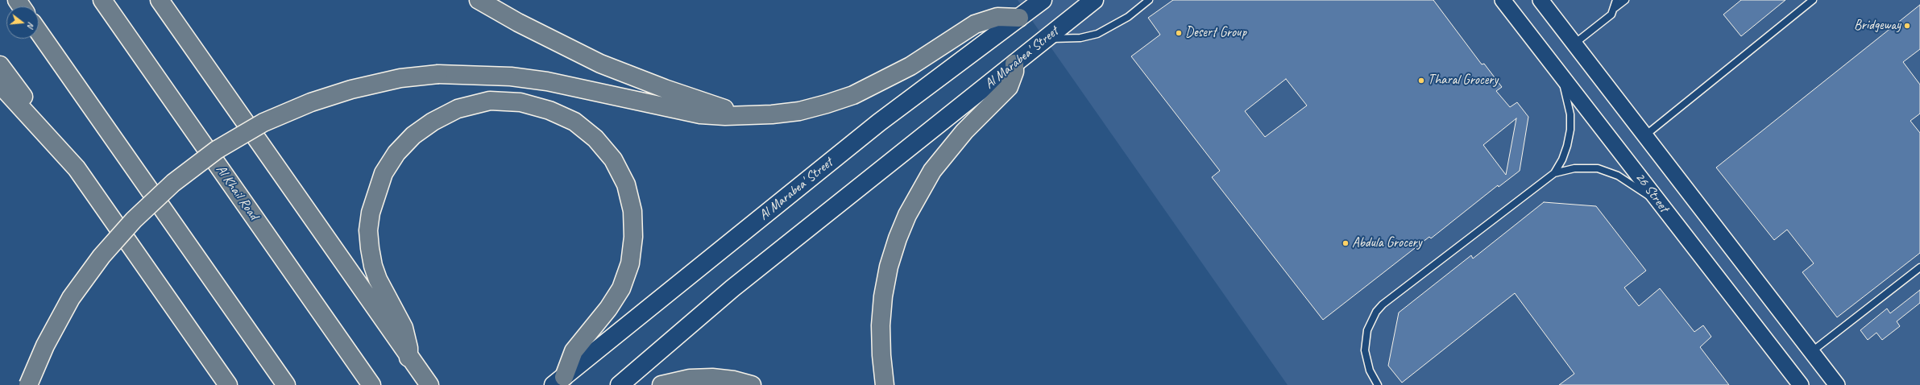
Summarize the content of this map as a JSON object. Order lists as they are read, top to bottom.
{
  "streets": {
    "highway": ["Al Khail Road"],
    "main road": ["Al Marabea' Street"],
    "street": ["26 Street"]
  },
  "places": [
    "Bridgeway",
    "Desert Group",
    "Tharal Grocery",
    "Abdula Grocery"
  ],
  "north": "right"
}
